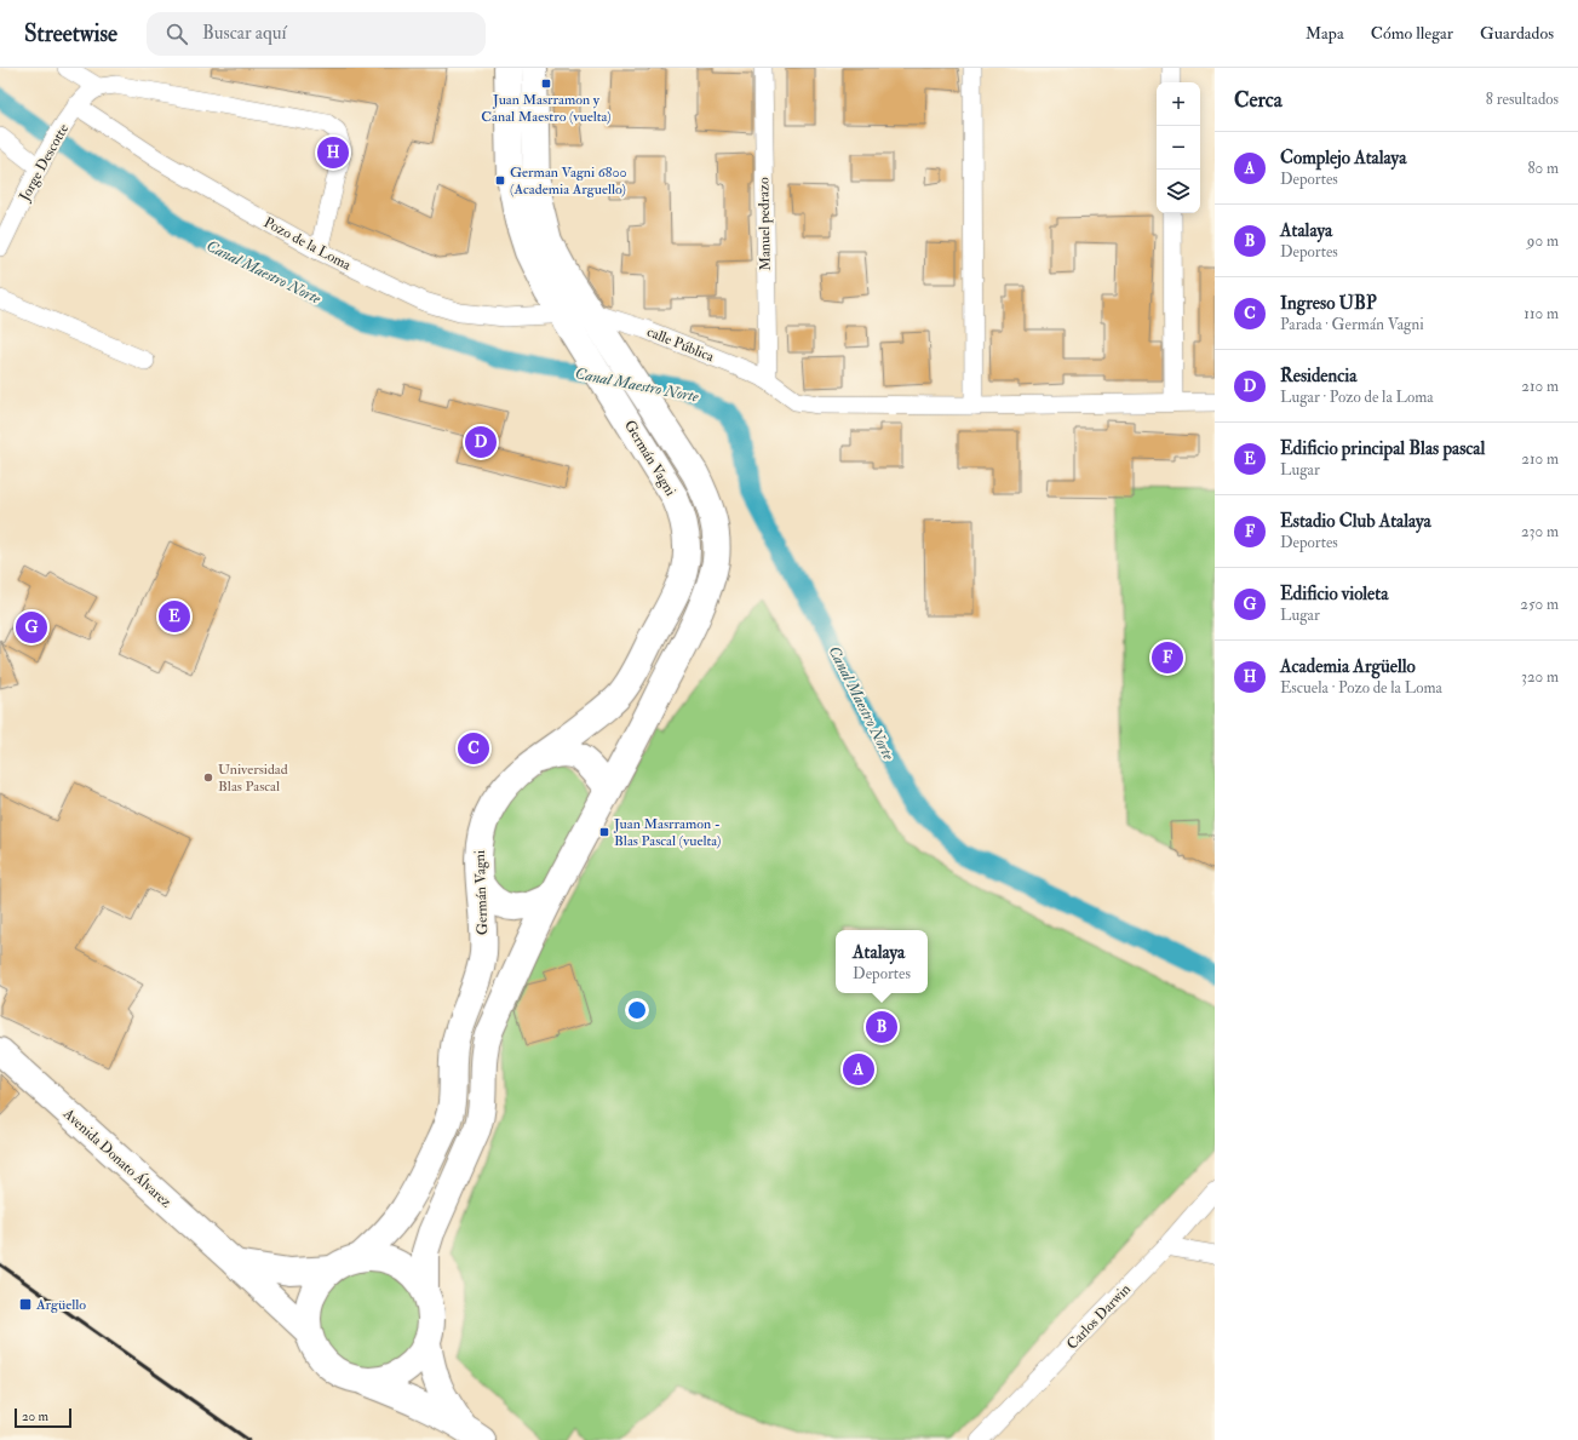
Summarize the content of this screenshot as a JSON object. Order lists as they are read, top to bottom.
{
  "streets": {
    "main road": ["Germán Vagni", "Avenida Donato Álvarez"],
    "street": [
      "Jorge Descotte",
      "Manuel pedrazo",
      "Pozo de la Loma",
      "calle Pública",
      "Carlos Darwin"
    ]
  },
  "crossings": [
    ["Jorge Descotte", "Pozo de la Loma"],
    ["Manuel pedrazo", "calle Pública"],
    ["Pozo de la Loma", "calle Pública"],
    ["Pozo de la Loma", "Germán Vagni"],
    ["calle Pública", "Germán Vagni"],
    ["Germán Vagni", "Avenida Donato Álvarez"]
  ],
  "water": ["Canal Maestro Norte"],
  "places": {
    "transit": [
      "Juan Masrramon y Canal Maestro (vuelta)",
      "German Vagni 6800 (Academia Arguello)",
      "Juan Masrramon - Blas Pascal (vuelta)",
      "Argüello"
    ],
    "other": ["Universidad Blas Pascal"]
  },
  "scale_bar": "20 m",
  "page": {
    "header": "Streetwise",
    "search": "Buscar aquí",
    "nav": ["Mapa", "Cómo llegar", "Guardados"],
    "heading": ["Cerca", "8 resultados"],
    "map_buttons": ["+", "−"],
    "list": [
      {
        "mark": "A",
        "name": "Complejo Atalaya",
        "note": "Deportes",
        "value": "80 m"
      },
      {
        "mark": "B",
        "name": "Atalaya",
        "note": "Deportes",
        "value": "90 m"
      },
      {
        "mark": "C",
        "name": "Ingreso UBP",
        "note": "Parada · Germán Vagni",
        "value": "110 m"
      },
      {
        "mark": "D",
        "name": "Residencia",
        "note": "Lugar · Pozo de la Loma",
        "value": "210 m"
      },
      {
        "mark": "E",
        "name": "Edificio principal Blas pascal",
        "note": "Lugar",
        "value": "210 m"
      },
      {
        "mark": "F",
        "name": "Estadio Club Atalaya",
        "note": "Deportes",
        "value": "230 m"
      },
      {
        "mark": "G",
        "name": "Edificio violeta",
        "note": "Lugar",
        "value": "250 m"
      },
      {
        "mark": "H",
        "name": "Academia Argüello",
        "note": "Escuela · Pozo de la Loma",
        "value": "320 m"
      }
    ],
    "pins": [
      "H",
      "D",
      "E",
      "G",
      "F",
      "C",
      "B",
      "A"
    ],
    "popup": ["Atalaya", "Deportes"],
    "scale": "20 m"
  }
}
